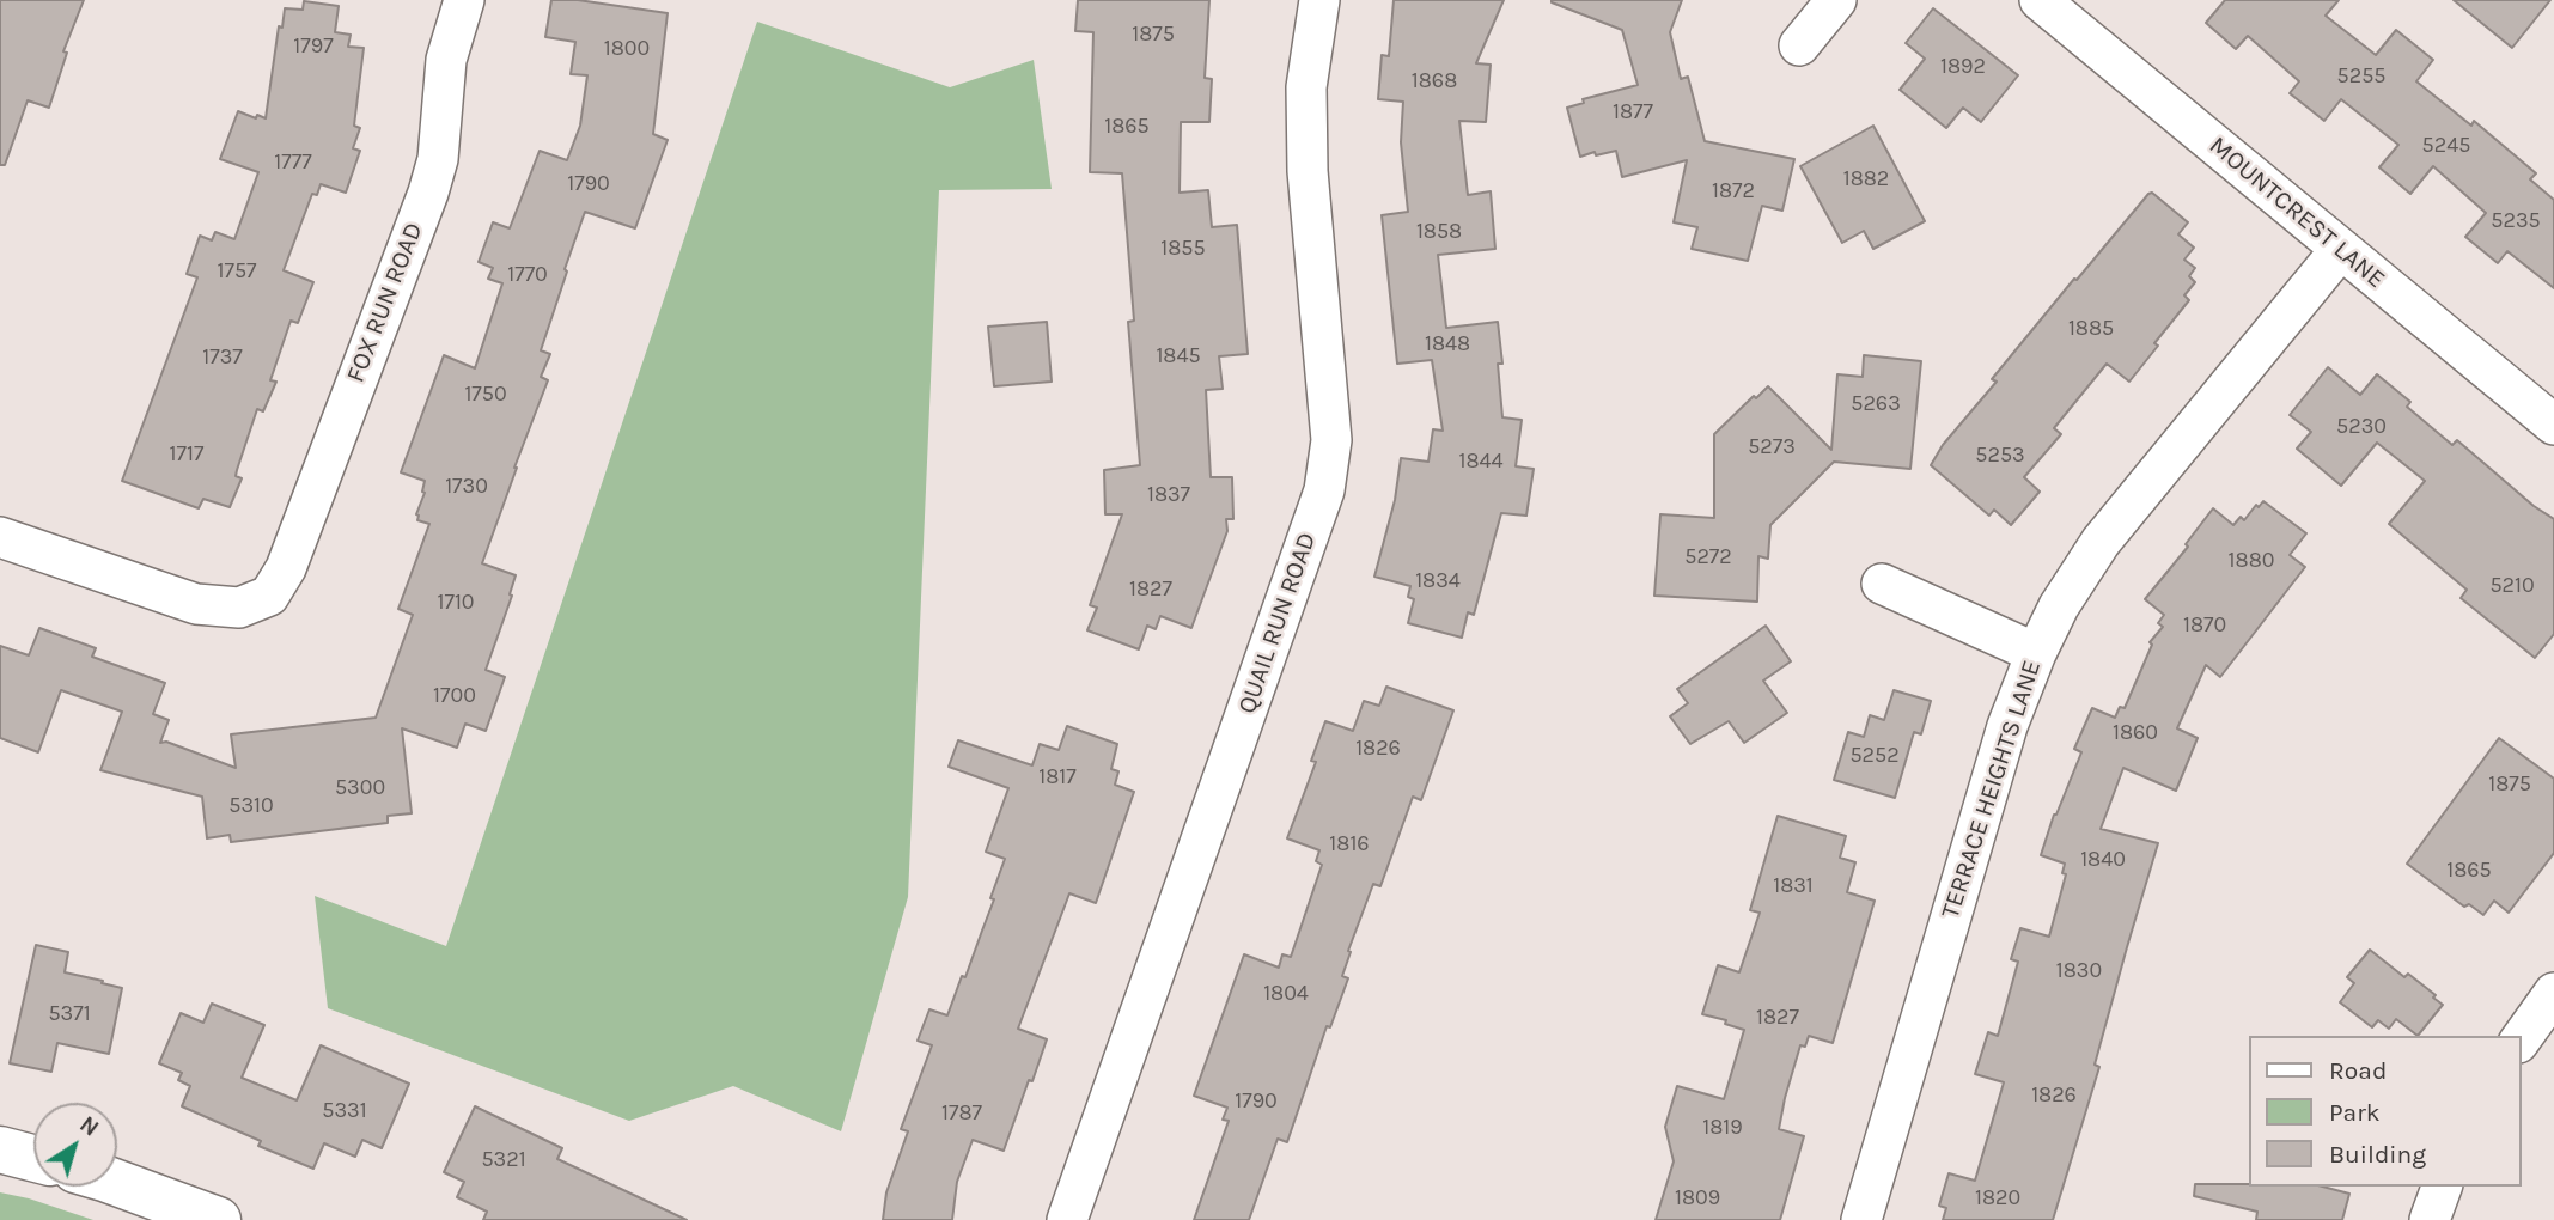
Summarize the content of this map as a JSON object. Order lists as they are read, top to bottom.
{
  "streets": {
    "street": [
      "MOUNTCREST LANE",
      "FOX RUN ROAD",
      "QUAIL RUN ROAD",
      "TERRACE HEIGHTS LANE"
    ]
  },
  "crossings": [
    ["MOUNTCREST LANE", "TERRACE HEIGHTS LANE"]
  ],
  "house_numbers": [
    "1875",
    "1797",
    "1800",
    "1892",
    "5255",
    "1868",
    "1877",
    "1865",
    "5245",
    "1777",
    "1882",
    "1790",
    "1872",
    "5235",
    "1858",
    "1855",
    "1757",
    "1770",
    "1885",
    "1848",
    "1845",
    "1737",
    "1750",
    "5263",
    "5230",
    "5273",
    "1717",
    "5253",
    "1844",
    "1730",
    "1837",
    "5272",
    "1880",
    "1834",
    "5210",
    "1827",
    "1710",
    "1870",
    "1700",
    "1860",
    "1826",
    "5252",
    "1817",
    "1875",
    "5300",
    "5310",
    "1816",
    "1840",
    "1865",
    "1831",
    "1830",
    "1804",
    "5371",
    "1827",
    "1826",
    "1790",
    "5331",
    "1787",
    "1819",
    "5321",
    "1809",
    "1820"
  ],
  "legend": ["Road", "Park", "Building"],
  "north": "top right"
}
